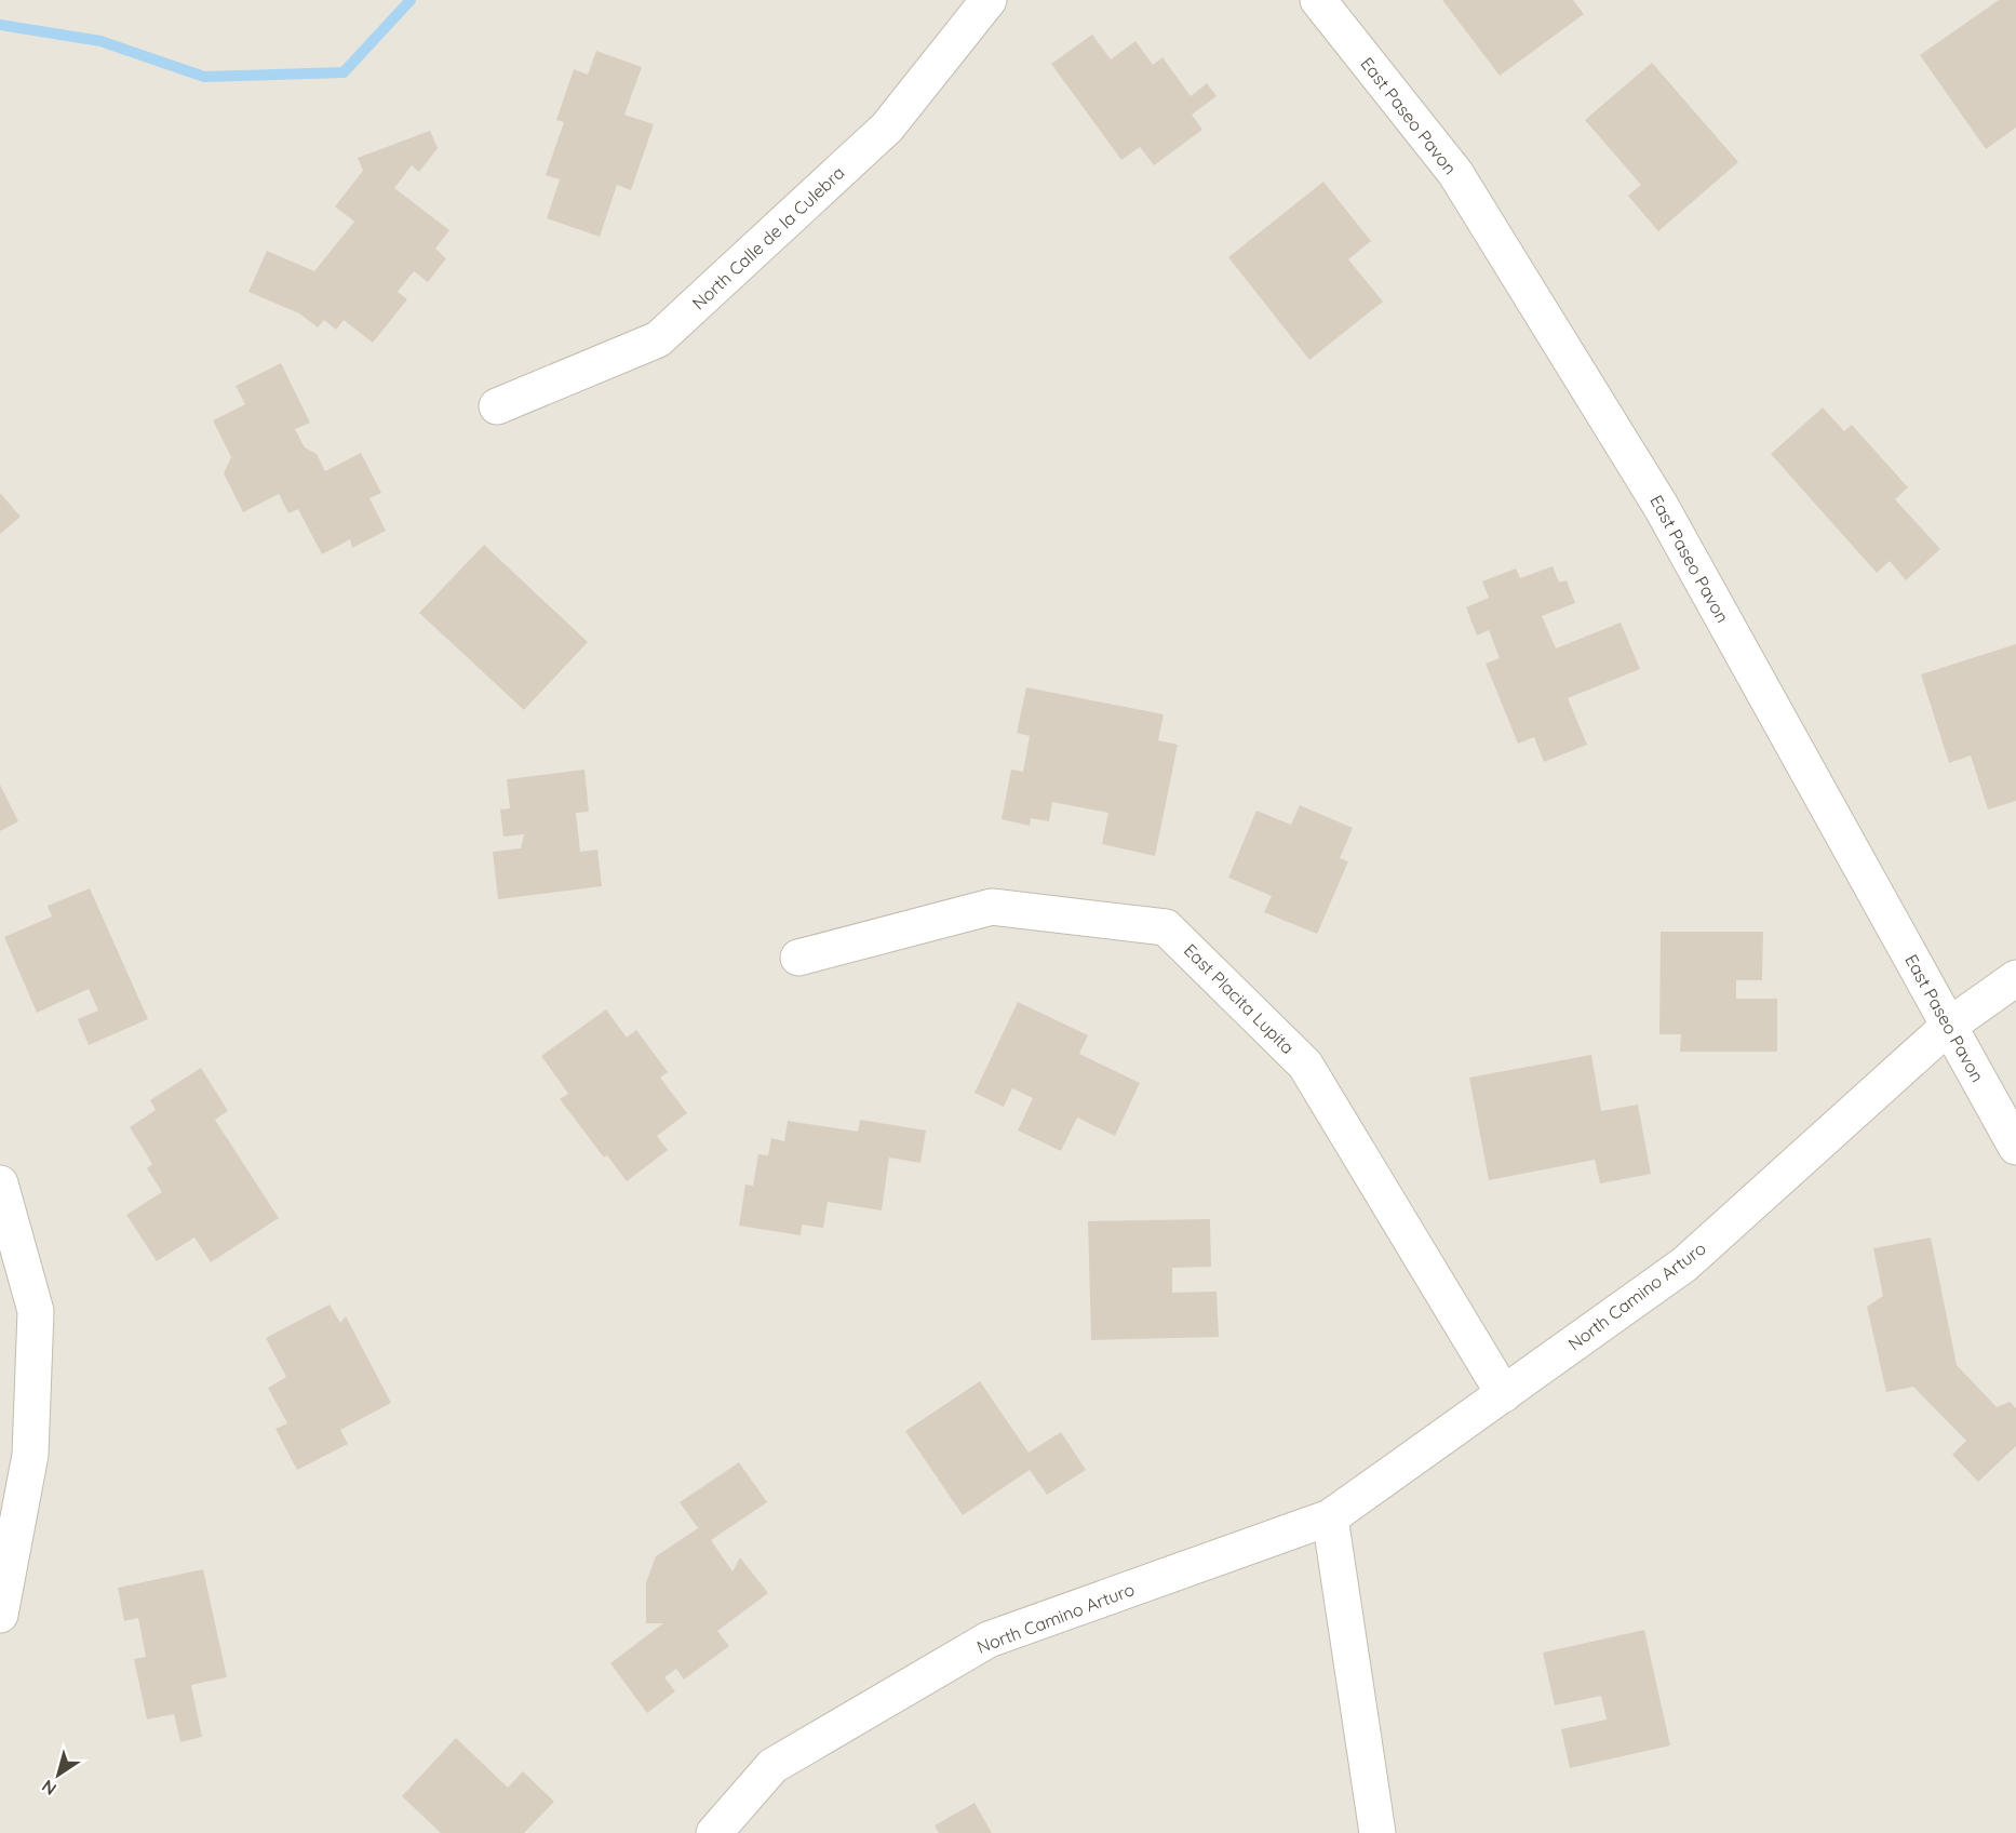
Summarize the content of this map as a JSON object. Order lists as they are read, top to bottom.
{
  "streets": {
    "street": [
      "East Paseo Pavon",
      "North Calle de la Culebra",
      "East Placita Lupita",
      "North Camino Arturo"
    ]
  },
  "crossings": [
    ["East Paseo Pavon", "North Camino Arturo"],
    ["East Placita Lupita", "North Camino Arturo"]
  ],
  "north": "bottom left"
}
